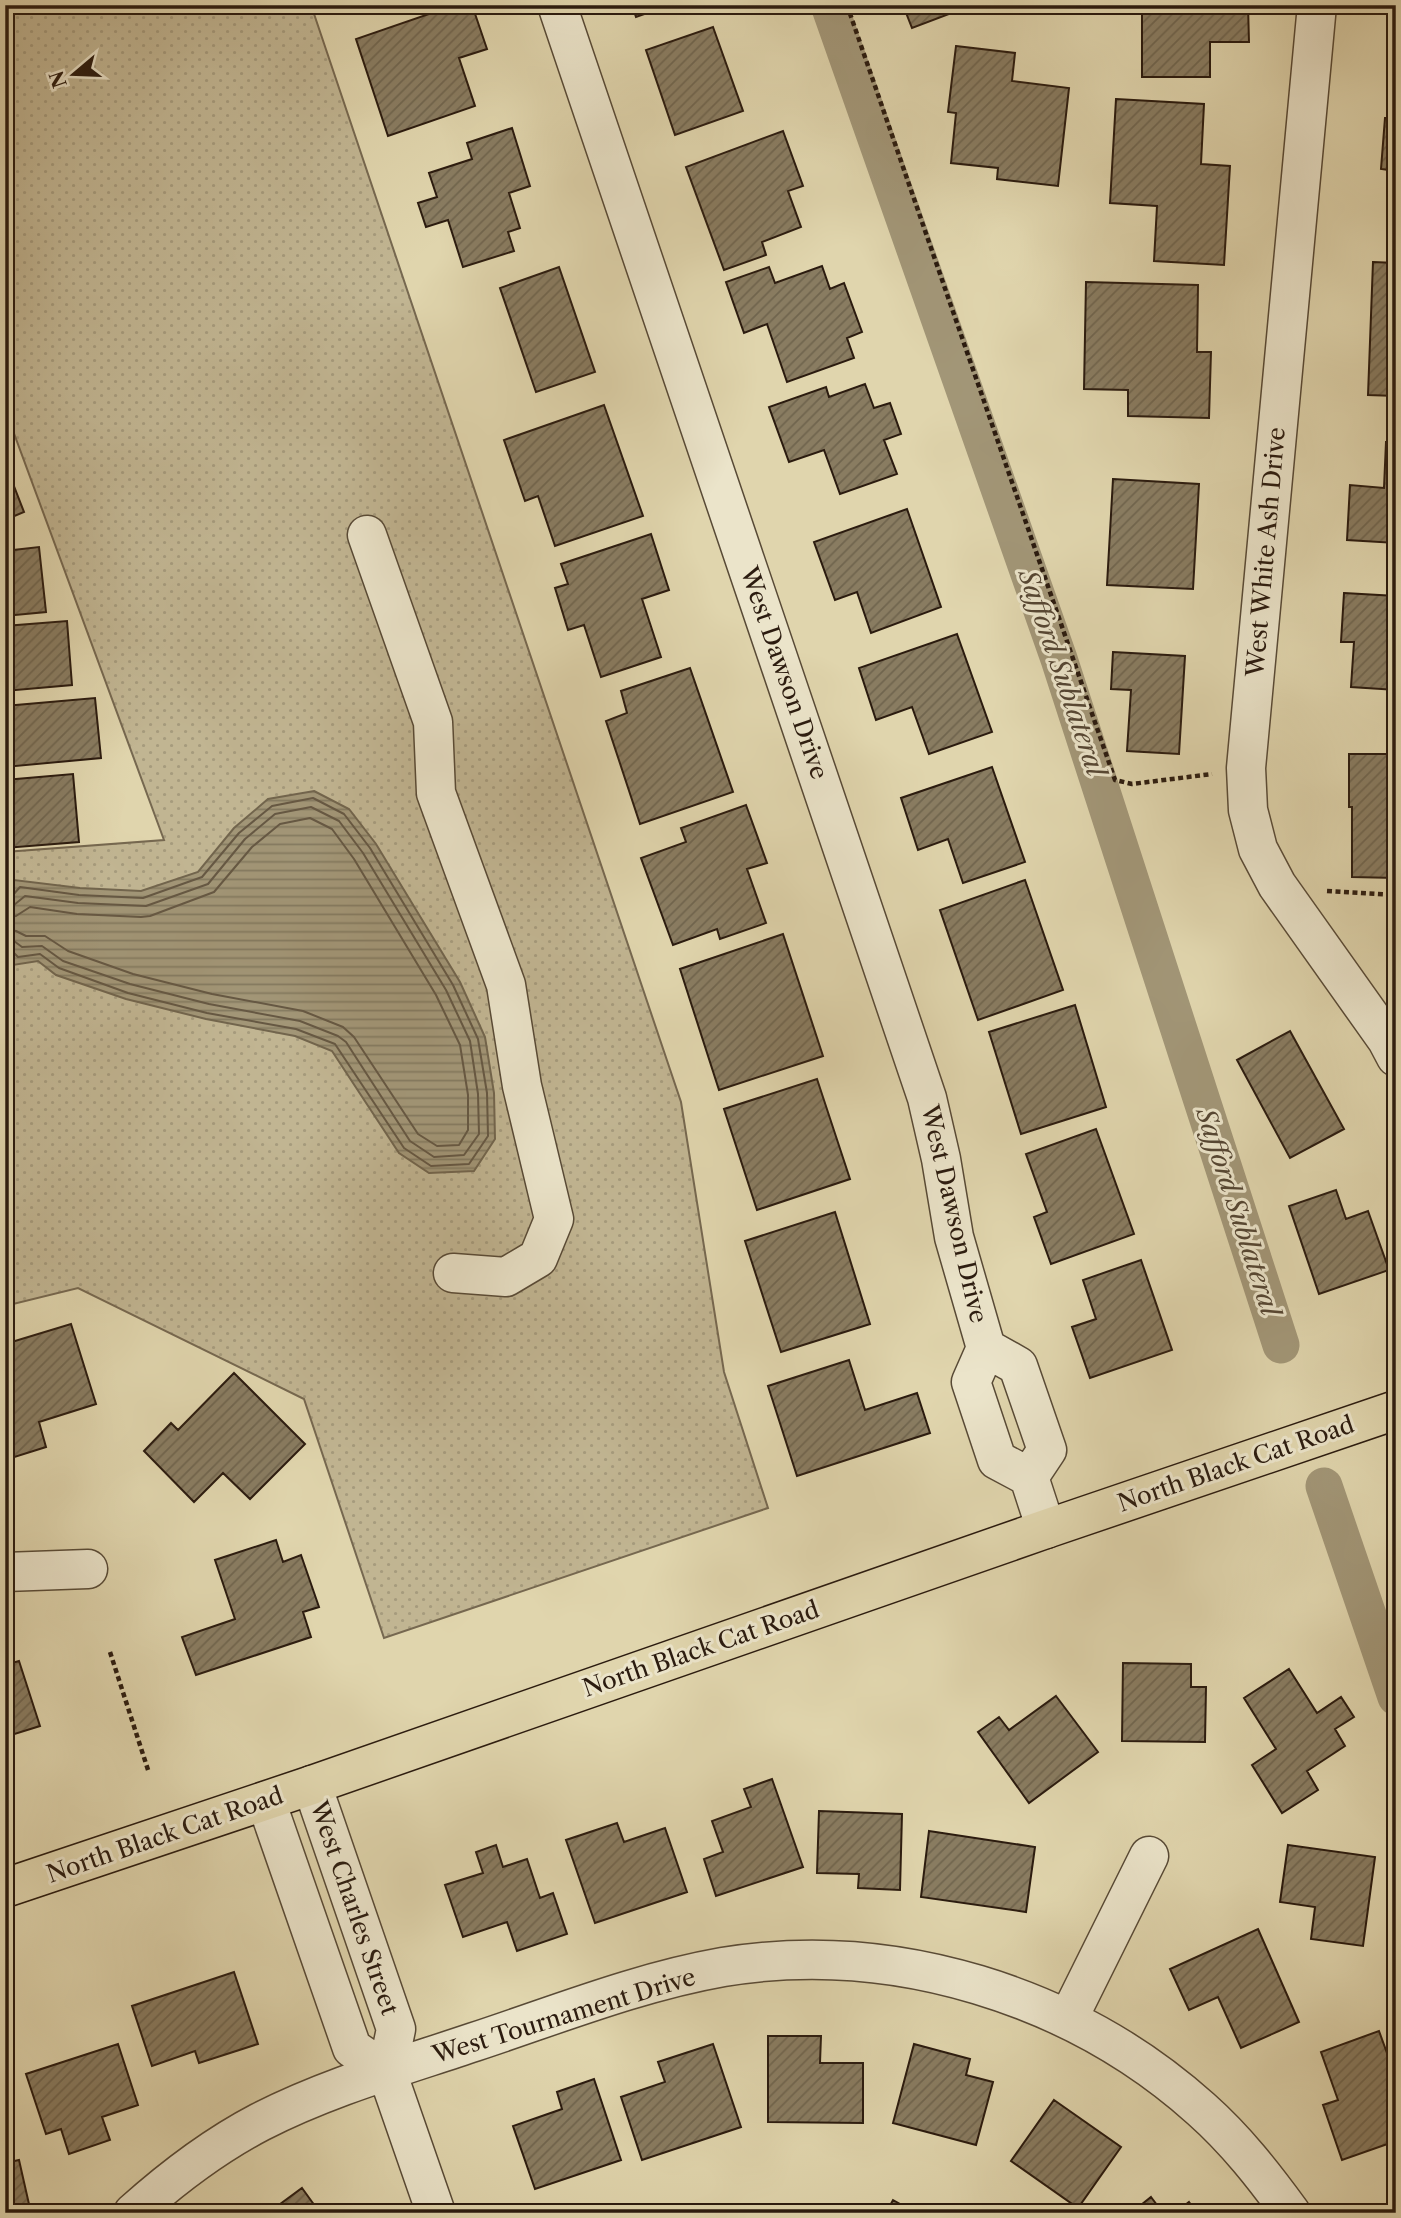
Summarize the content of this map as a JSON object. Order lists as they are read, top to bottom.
{
  "streets": {
    "main road": ["North Black Cat Road"],
    "street": [
      "West White Ash Drive",
      "West Dawson Drive",
      "West Charles Street",
      "West Tournament Drive"
    ]
  },
  "crossings": [
    ["North Black Cat Road", "West Charles Street"],
    ["West Charles Street", "West Tournament Drive"]
  ],
  "water": ["Safford Sublateral"],
  "north": "left"
}
